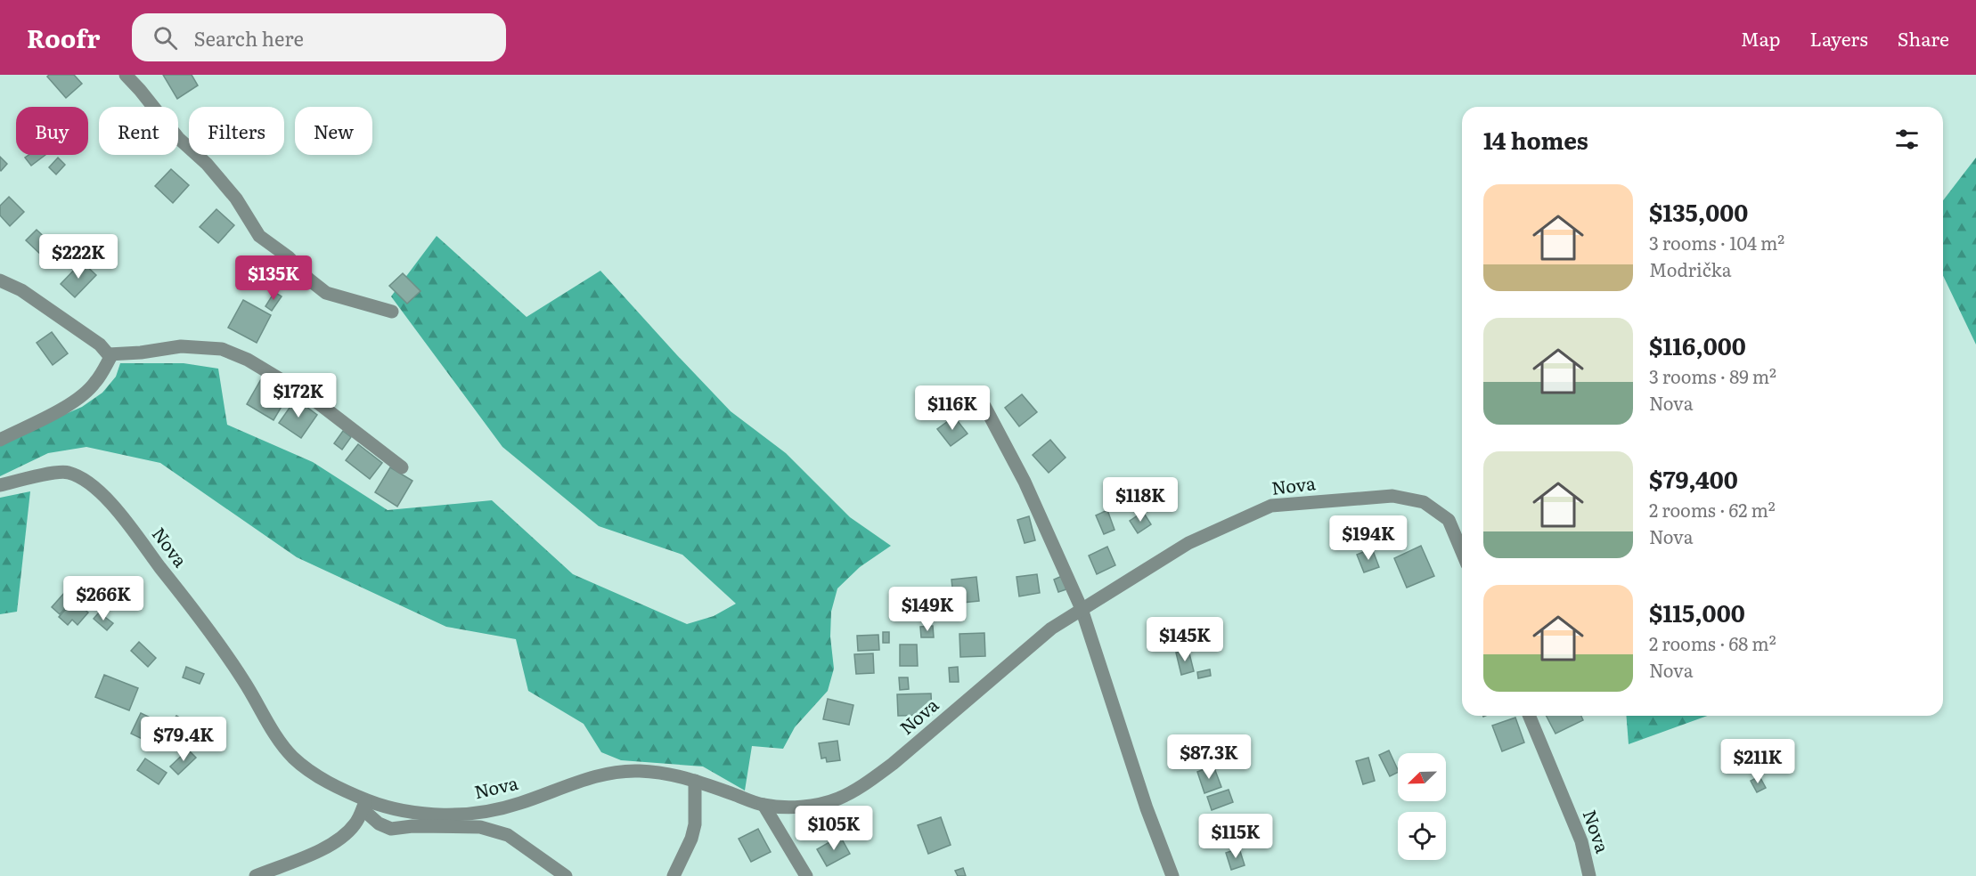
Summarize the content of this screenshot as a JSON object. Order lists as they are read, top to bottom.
{
  "streets": {
    "street": ["Nova"]
  },
  "north": "bottom left",
  "page": {
    "header": "Roofr",
    "search": "Search here",
    "nav": ["Map", "Layers", "Share"],
    "chip": [
      "Buy",
      "Rent",
      "Filters",
      "New"
    ],
    "heading": "14 homes",
    "list": [
      {
        "name": "$135,000",
        "note": "3 rooms · 104 m² · Modrička"
      },
      {
        "name": "$116,000",
        "note": "3 rooms · 89 m² · Nova"
      },
      {
        "name": "$79,400",
        "note": "2 rooms · 62 m² · Nova"
      },
      {
        "name": "$115,000",
        "note": "2 rooms · 68 m² · Nova"
      }
    ],
    "price": [
      "$222K",
      "$135K",
      "$172K",
      "$116K",
      "$118K",
      "$194K",
      "$266K",
      "$149K",
      "$145K",
      "$79.4K",
      "$87.3K",
      "$211K",
      "$105K",
      "$115K"
    ]
  }
}
